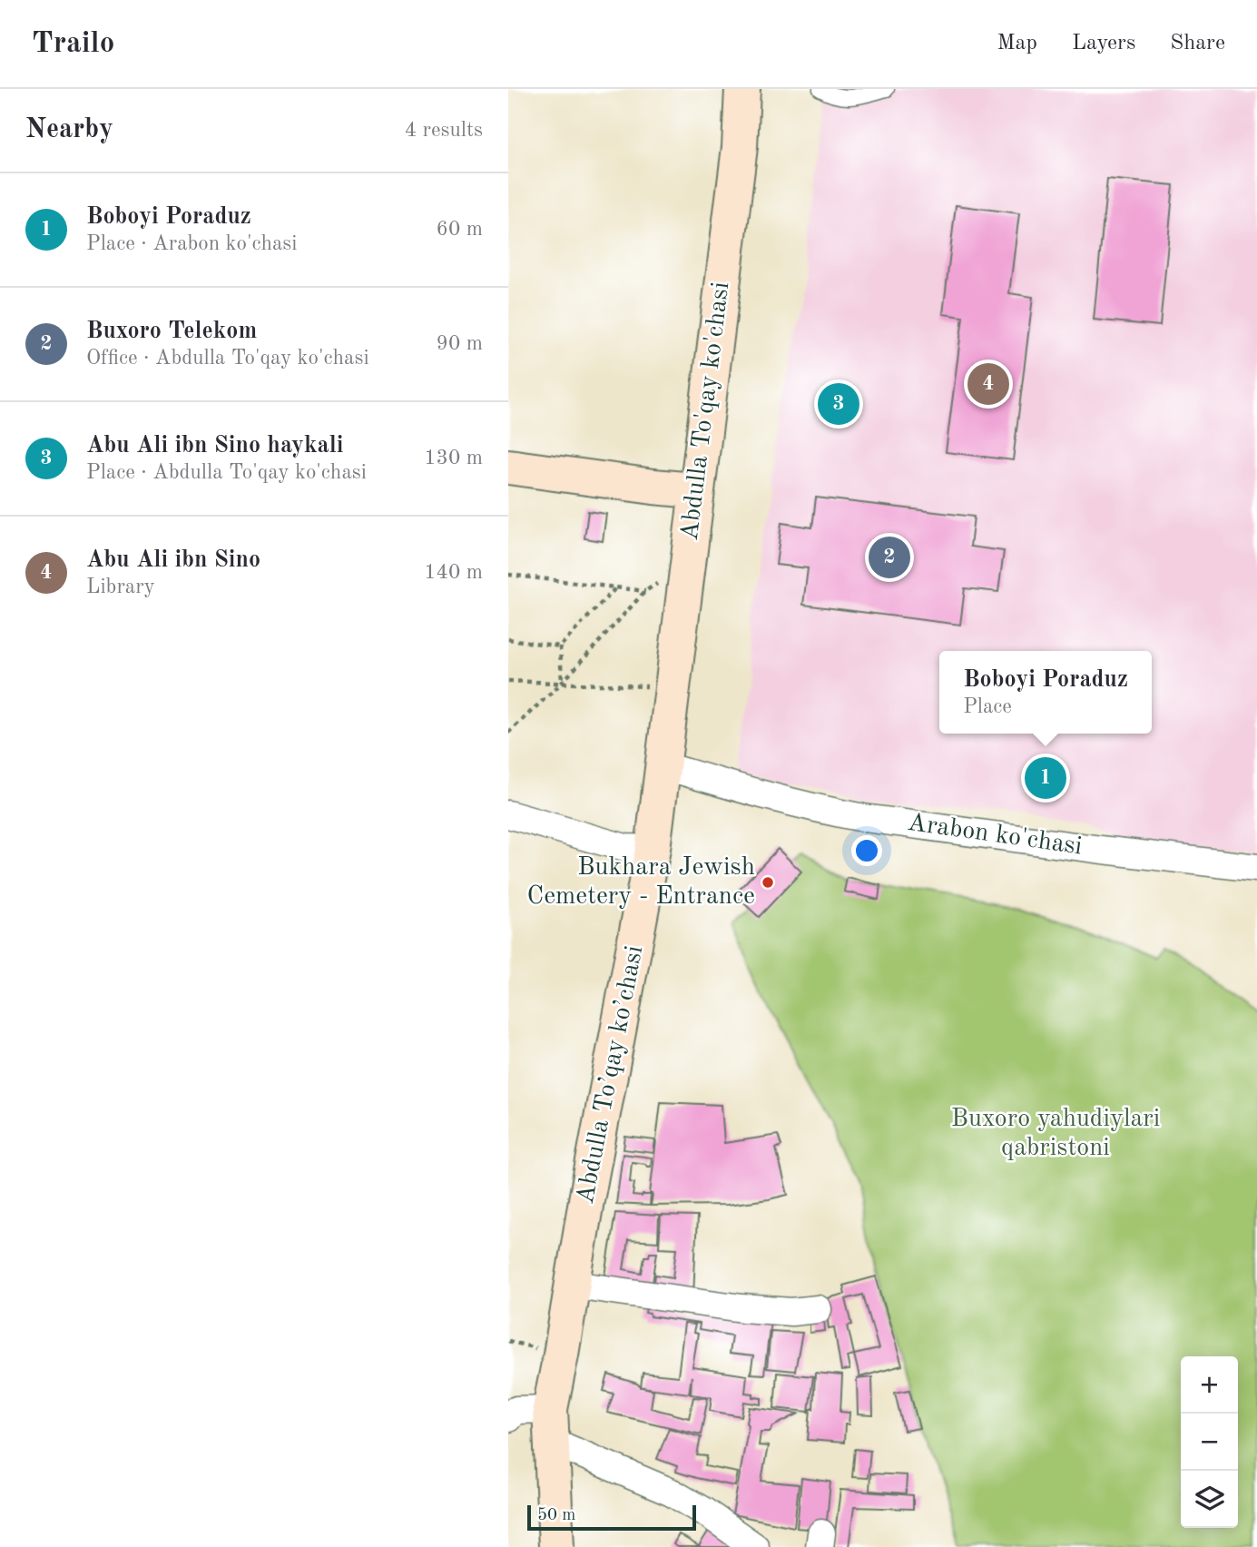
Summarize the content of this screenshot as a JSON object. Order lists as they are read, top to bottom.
{
  "streets": {
    "street": ["Abdulla To'qay ko'chasi", "Arabon ko'chasi", "Abdulla To’qay ko’chasi"]
  },
  "crossings": [
    ["Abdulla To'qay ko'chasi", "Abdulla To’qay ko’chasi"],
    ["Arabon ko'chasi", "Abdulla To’qay ko’chasi"]
  ],
  "parks": ["Buxoro yahudiylari qabristoni"],
  "places": ["Bukhara Jewish Cemetery - Entrance"],
  "scale_bar": "50 m",
  "page": {
    "header": "Trailo",
    "nav": ["Map", "Layers", "Share"],
    "heading": ["Nearby", "4 results"],
    "list": [
      {
        "mark": "1",
        "name": "Boboyi Poraduz",
        "note": "Place · Arabon ko'chasi",
        "value": "60 m"
      },
      {
        "mark": "2",
        "name": "Buxoro Telekom",
        "note": "Office · Abdulla To'qay ko'chasi",
        "value": "90 m"
      },
      {
        "mark": "3",
        "name": "Abu Ali ibn Sino haykali",
        "note": "Place · Abdulla To'qay ko'chasi",
        "value": "130 m"
      },
      {
        "mark": "4",
        "name": "Abu Ali ibn Sino",
        "note": "Library",
        "value": "140 m"
      }
    ],
    "pins": [
      "4",
      "3",
      "2",
      "1"
    ],
    "popup": ["Boboyi Poraduz", "Place"],
    "map_buttons": ["+", "−"],
    "scale": "50 m"
  }
}
